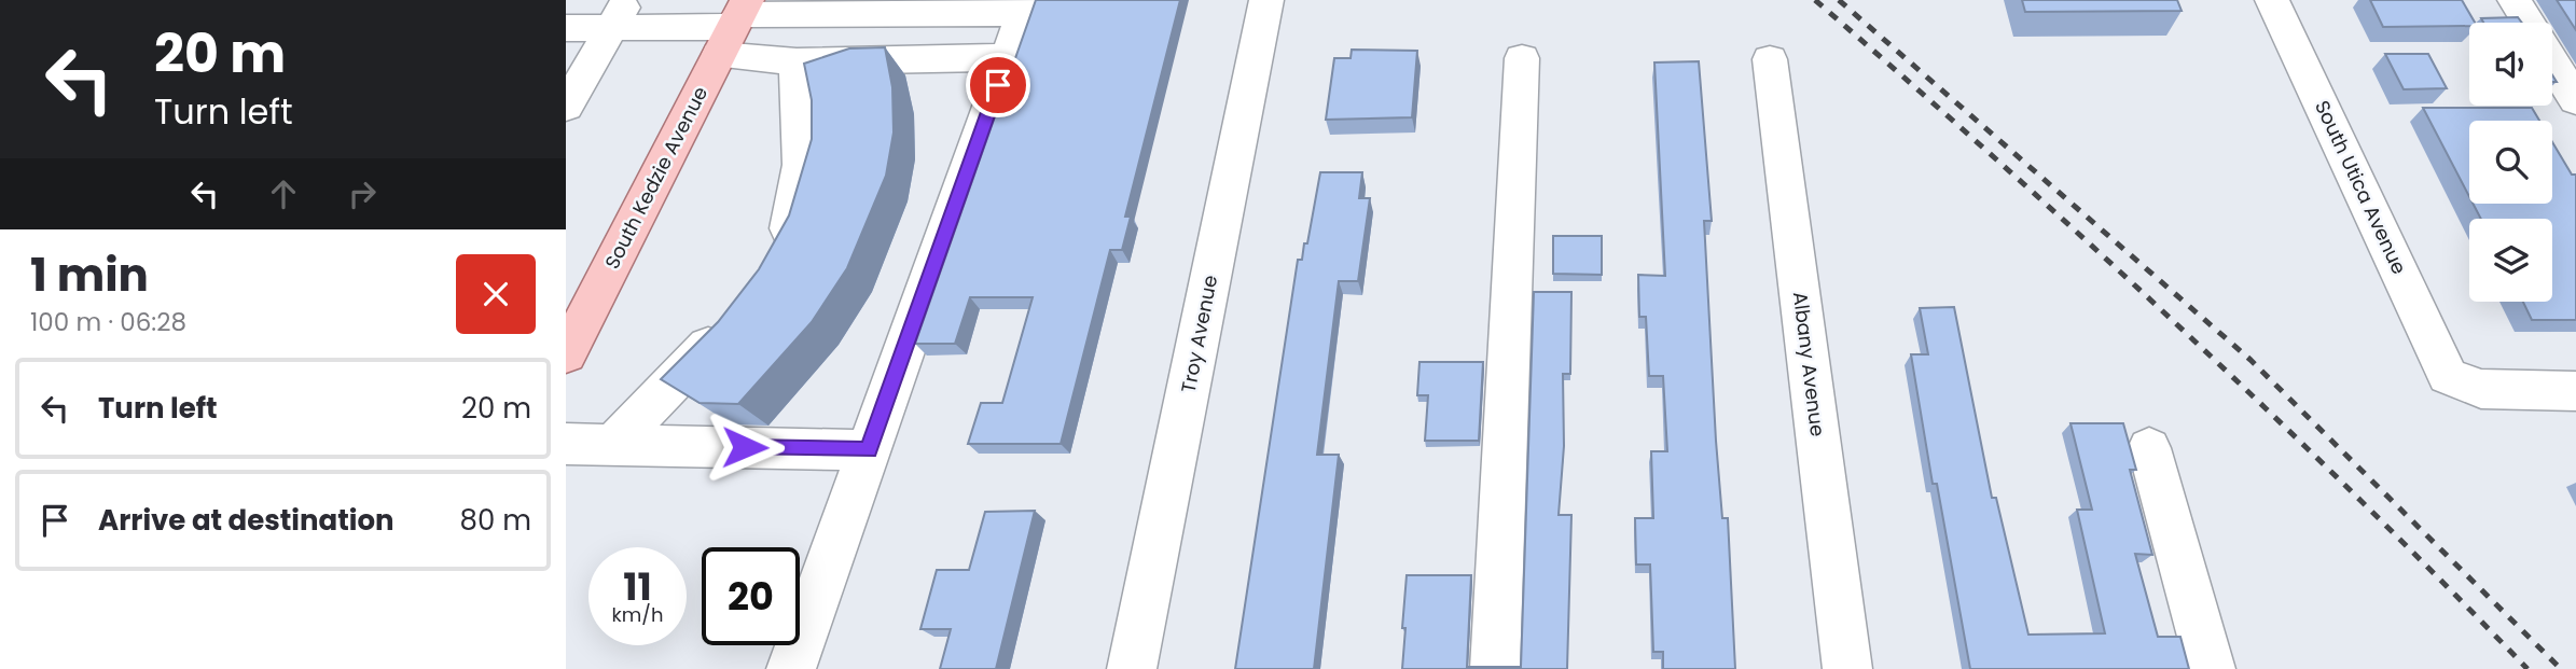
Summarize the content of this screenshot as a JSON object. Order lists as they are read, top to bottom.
{
  "streets": {
    "main road": ["South Kedzie Avenue"],
    "street": ["South Utica Avenue", "Troy Avenue", "Albany Avenue"]
  },
  "page": {
    "turn": ["20 m", "Turn left"],
    "heading": ["1 min", "100 m · 06:28"],
    "list": [
      {
        "name": "Turn left",
        "value": "20 m"
      },
      {
        "name": "Arrive at destination",
        "value": "80 m"
      }
    ],
    "speed": "11 km/h",
    "limit": "20"
  }
}
